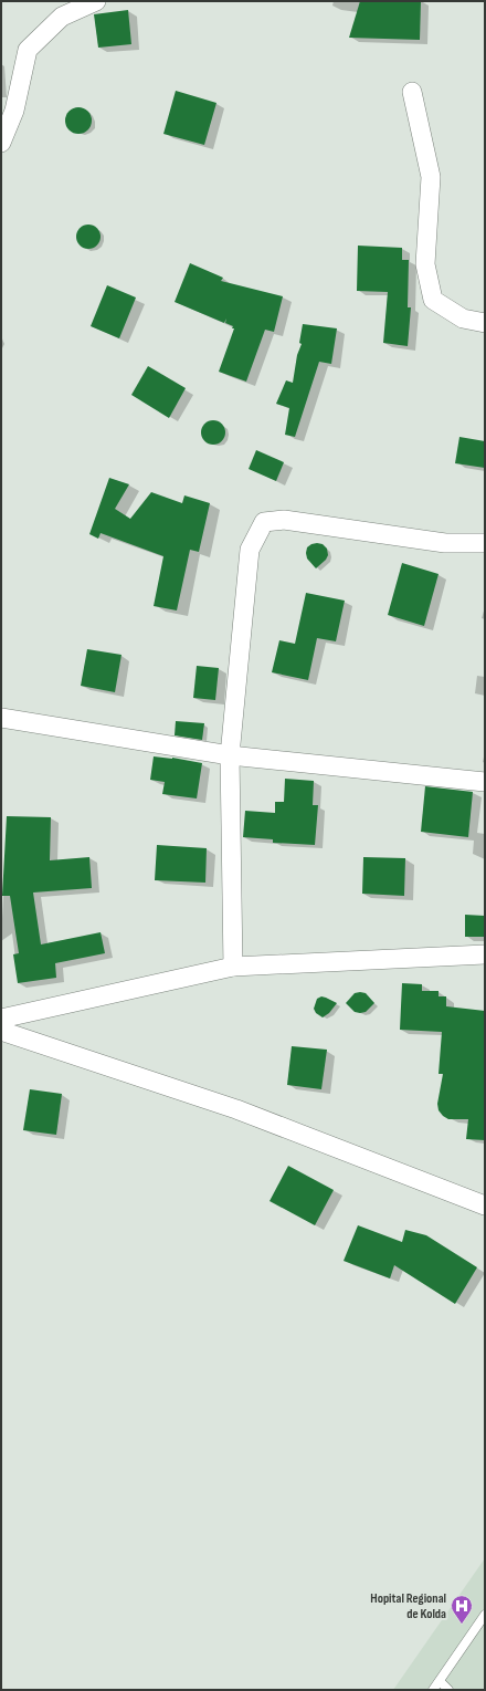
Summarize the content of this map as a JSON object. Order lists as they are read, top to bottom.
{
  "places": {
    "hospital": ["Hopital Regional de Kolda"]
  }
}
